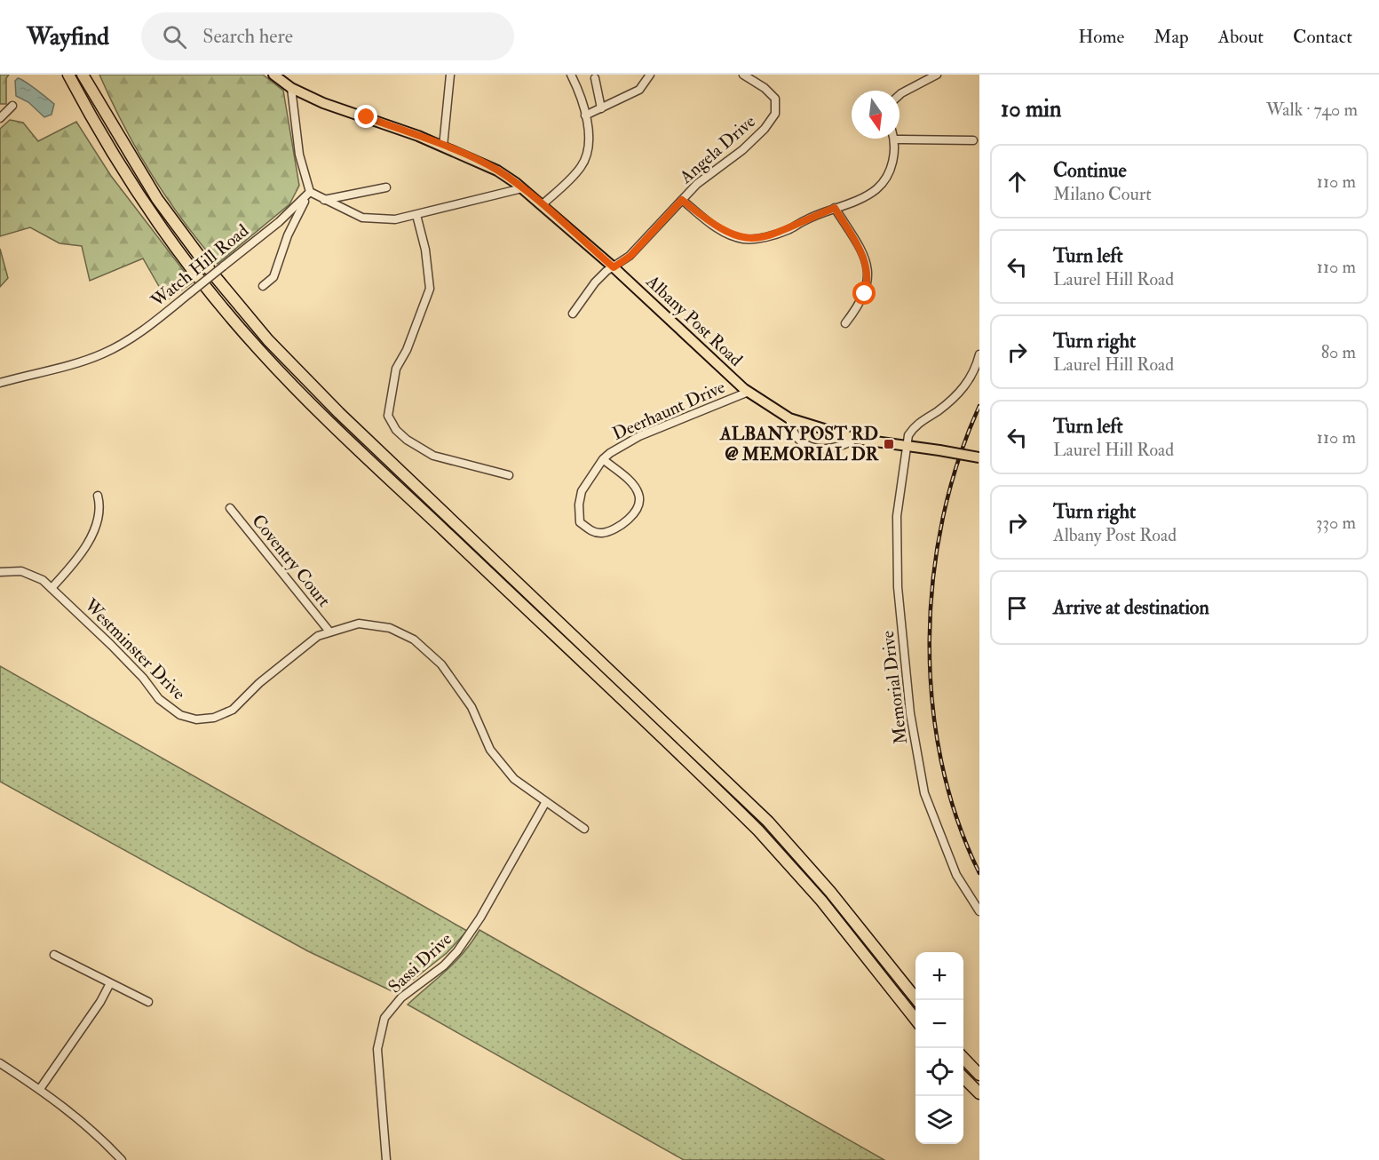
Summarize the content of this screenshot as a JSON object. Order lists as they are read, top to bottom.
{
  "streets": {
    "main road": ["Albany Post Road"],
    "street": [
      "Angela Drive",
      "Watch Hill Road",
      "Deerhaunt Drive",
      "Coventry Court",
      "Westminster Drive",
      "Memorial Drive",
      "Sassi Drive"
    ]
  },
  "crossings": [
    ["Albany Post Road", "Deerhaunt Drive"],
    ["Albany Post Road", "Memorial Drive"],
    ["Coventry Court", "Westminster Drive"],
    ["Westminster Drive", "Sassi Drive"]
  ],
  "places": {
    "transit": ["ALBANY POST RD @ MEMORIAL DR"]
  },
  "north": "bottom",
  "page": {
    "header": "Wayfind",
    "search": "Search here",
    "nav": [
      "Home",
      "Map",
      "About",
      "Contact"
    ],
    "heading": ["10 min", "Walk · 740 m"],
    "list": [
      ["Continue", "Milano Court", "110 m"],
      ["Turn left", "Laurel Hill Road", "110 m"],
      ["Turn right", "Laurel Hill Road", "80 m"],
      ["Turn left", "Laurel Hill Road", "110 m"],
      ["Turn right", "Albany Post Road", "330 m"],
      "Arrive at destination"
    ],
    "map_buttons": ["+", "−"]
  }
}
